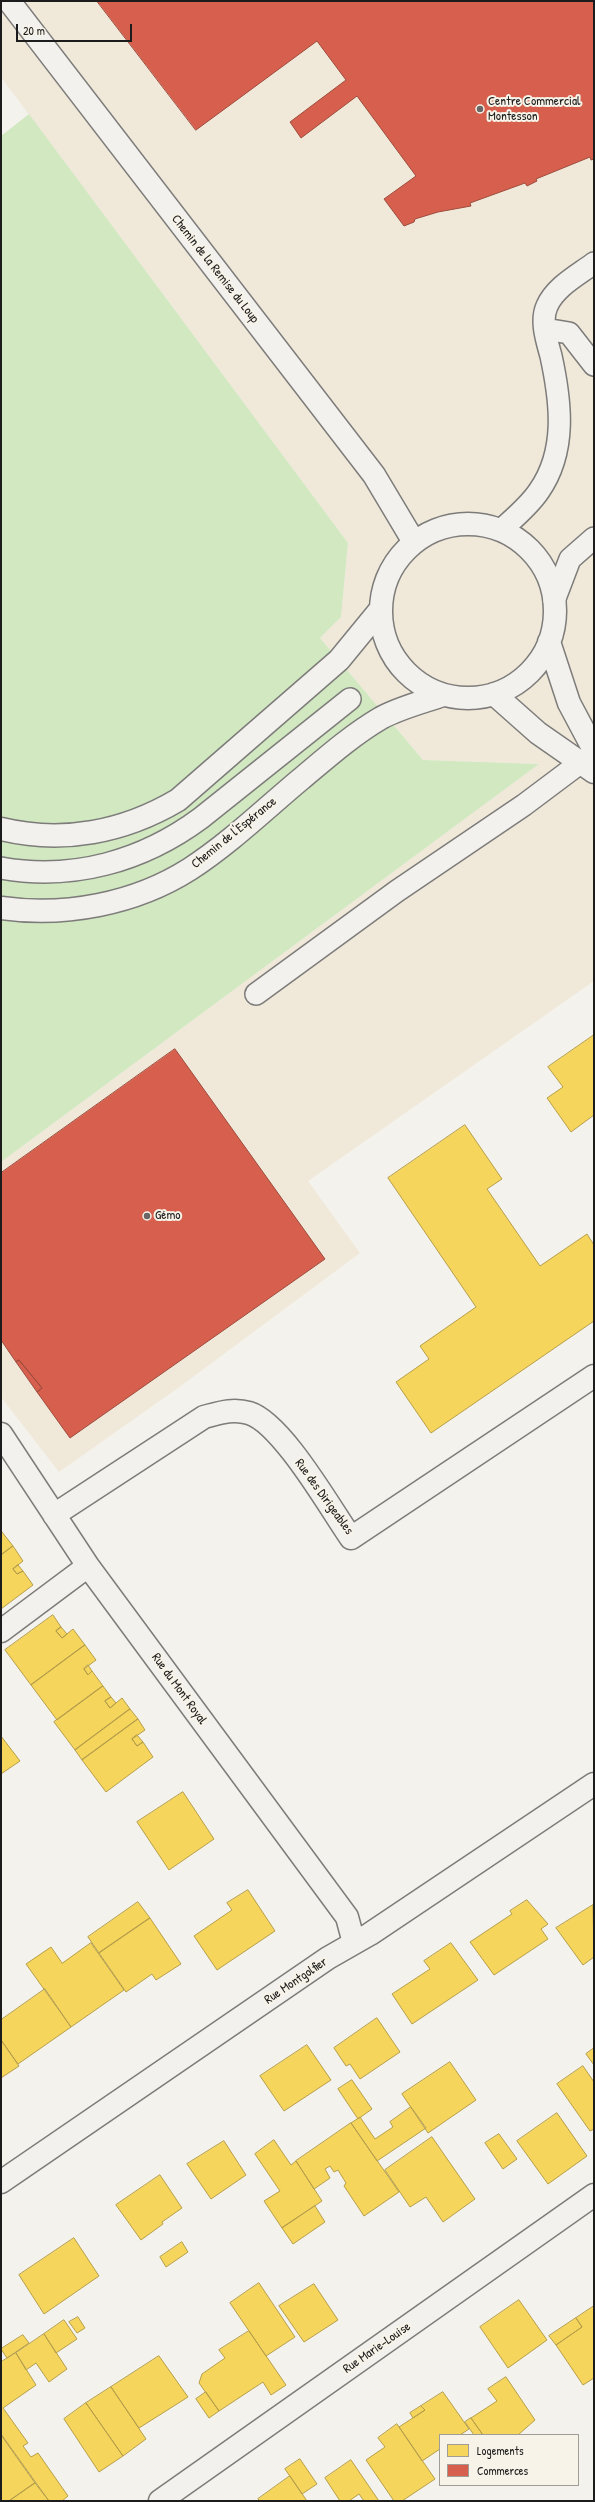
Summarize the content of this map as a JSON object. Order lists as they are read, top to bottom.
{
  "streets": {
    "street": [
      "Chemin de la Remise du Loup",
      "Chemin de l'Espérance",
      "Rue des Dirigeables",
      "Rue du Mont Royal",
      "Rue Montgolfier",
      "Rue Marie-Louise"
    ]
  },
  "crossings": [
    ["Rue des Dirigeables", "Rue du Mont Royal"],
    ["Rue du Mont Royal", "Rue Montgolfier"]
  ],
  "places": ["Centre Commercial Montesson", "Gémo"],
  "legend": ["Logements", "Commerces"],
  "scale_bar": "20 m"
}
